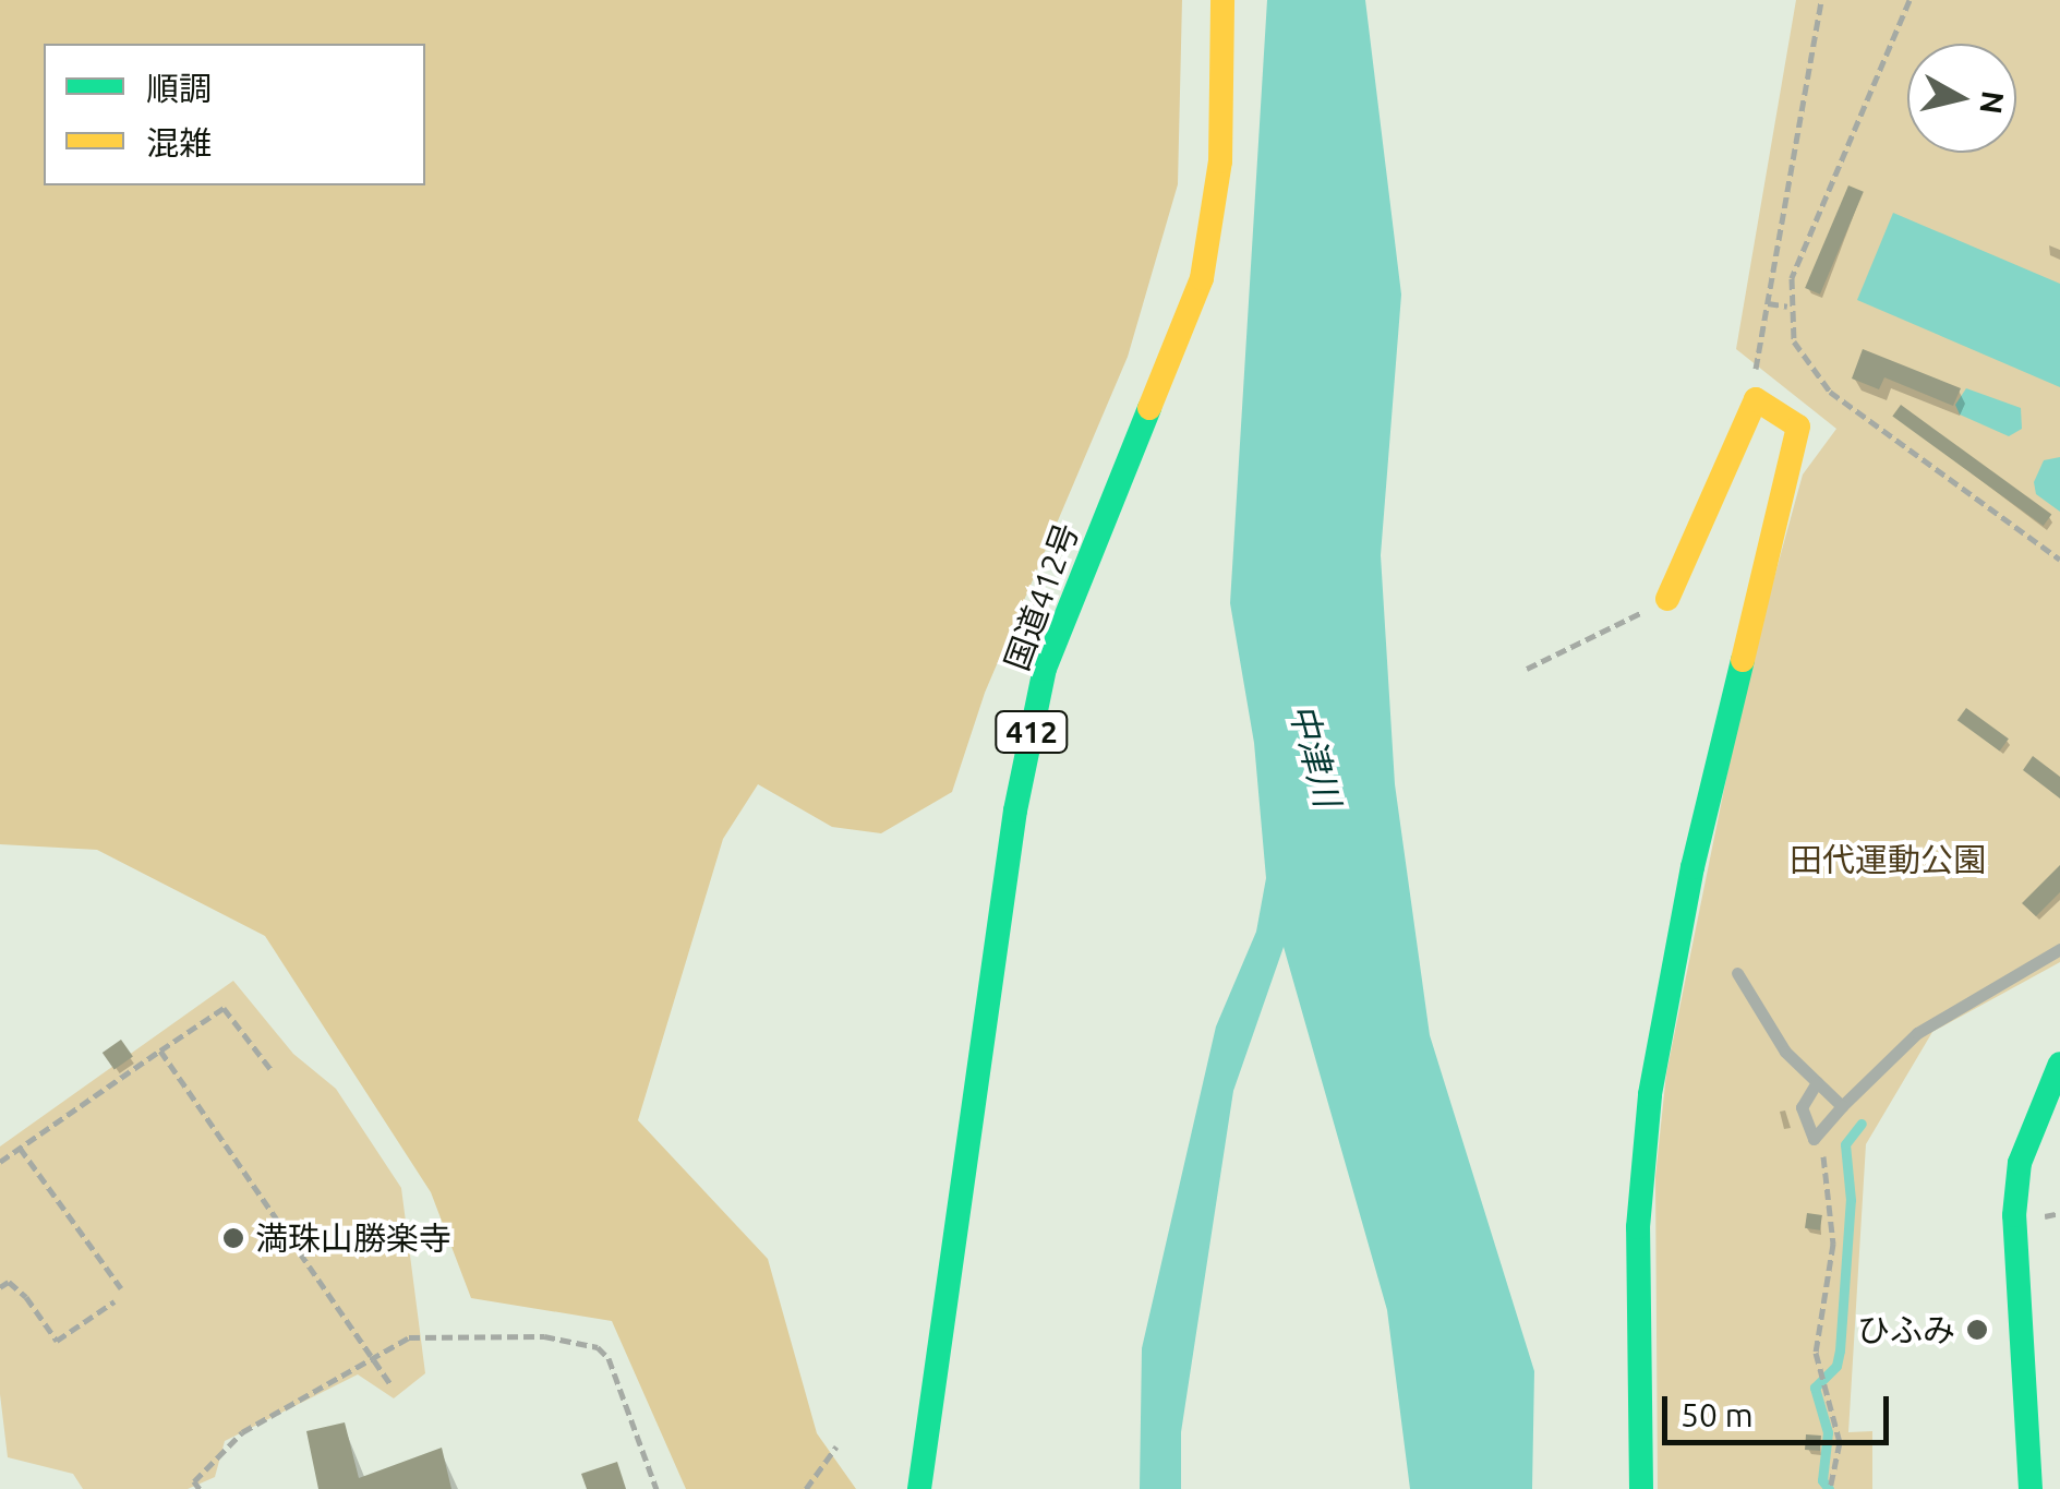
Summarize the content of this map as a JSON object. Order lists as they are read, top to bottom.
{
  "streets": {
    "main road": ["国道412号", "412"]
  },
  "water": ["中津川"],
  "parks": ["田代運動公園"],
  "places": ["満珠山勝楽寺", "ひふみ"],
  "legend": ["順調", "混雑"],
  "scale_bar": "50 m",
  "north": "right"
}
